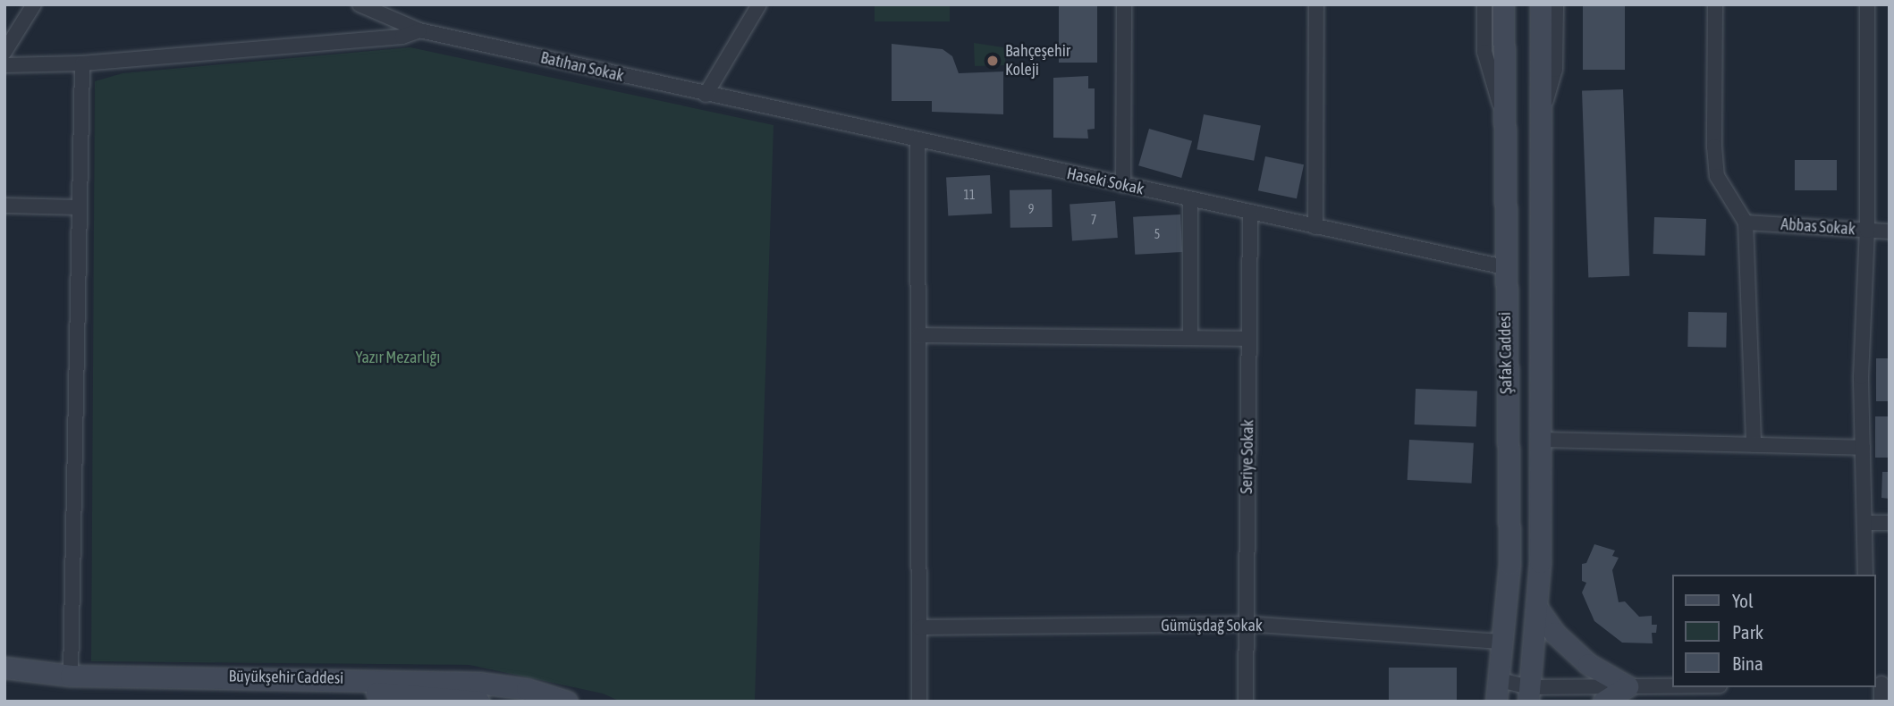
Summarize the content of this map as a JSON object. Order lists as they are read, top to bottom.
{
  "streets": {
    "main road": ["Şafak Caddesi", "Büyükşehir Caddesi"],
    "street": [
      "Batıhan Sokak",
      "Haseki Sokak",
      "Abbas Sokak",
      "Seriye Sokak",
      "Gümüşdağ Sokak"
    ]
  },
  "crossings": [
    ["Batıhan Sokak", "Haseki Sokak"],
    ["Haseki Sokak", "Şafak Caddesi"],
    ["Haseki Sokak", "Seriye Sokak"],
    ["Şafak Caddesi", "Gümüşdağ Sokak"],
    ["Seriye Sokak", "Gümüşdağ Sokak"]
  ],
  "parks": ["Yazır Mezarlığı"],
  "places": ["Bahçeşehir Koleji"],
  "house_numbers": [
    "11",
    "9",
    "7",
    "5"
  ],
  "legend": ["Yol", "Park", "Bina"]
}
